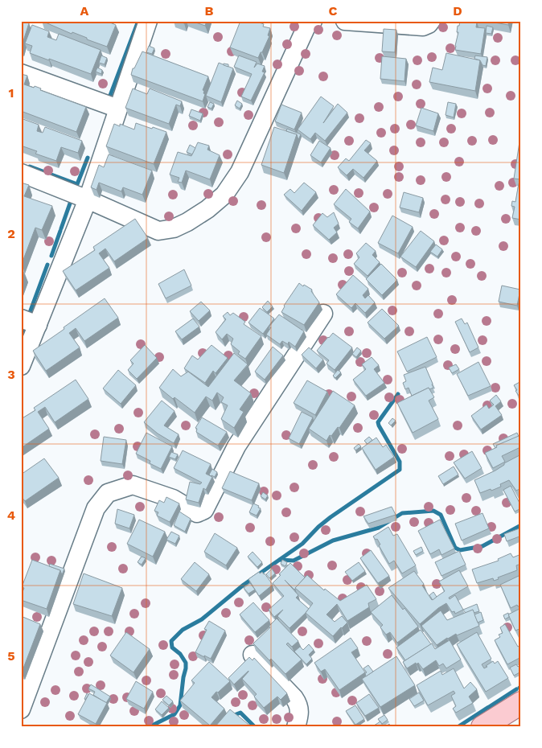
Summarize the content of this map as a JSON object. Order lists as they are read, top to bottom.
{
  "grid": {
    "columns": [
      "A",
      "B",
      "C",
      "D"
    ],
    "rows": [
      "1",
      "2",
      "3",
      "4",
      "5"
    ]
  }
}
